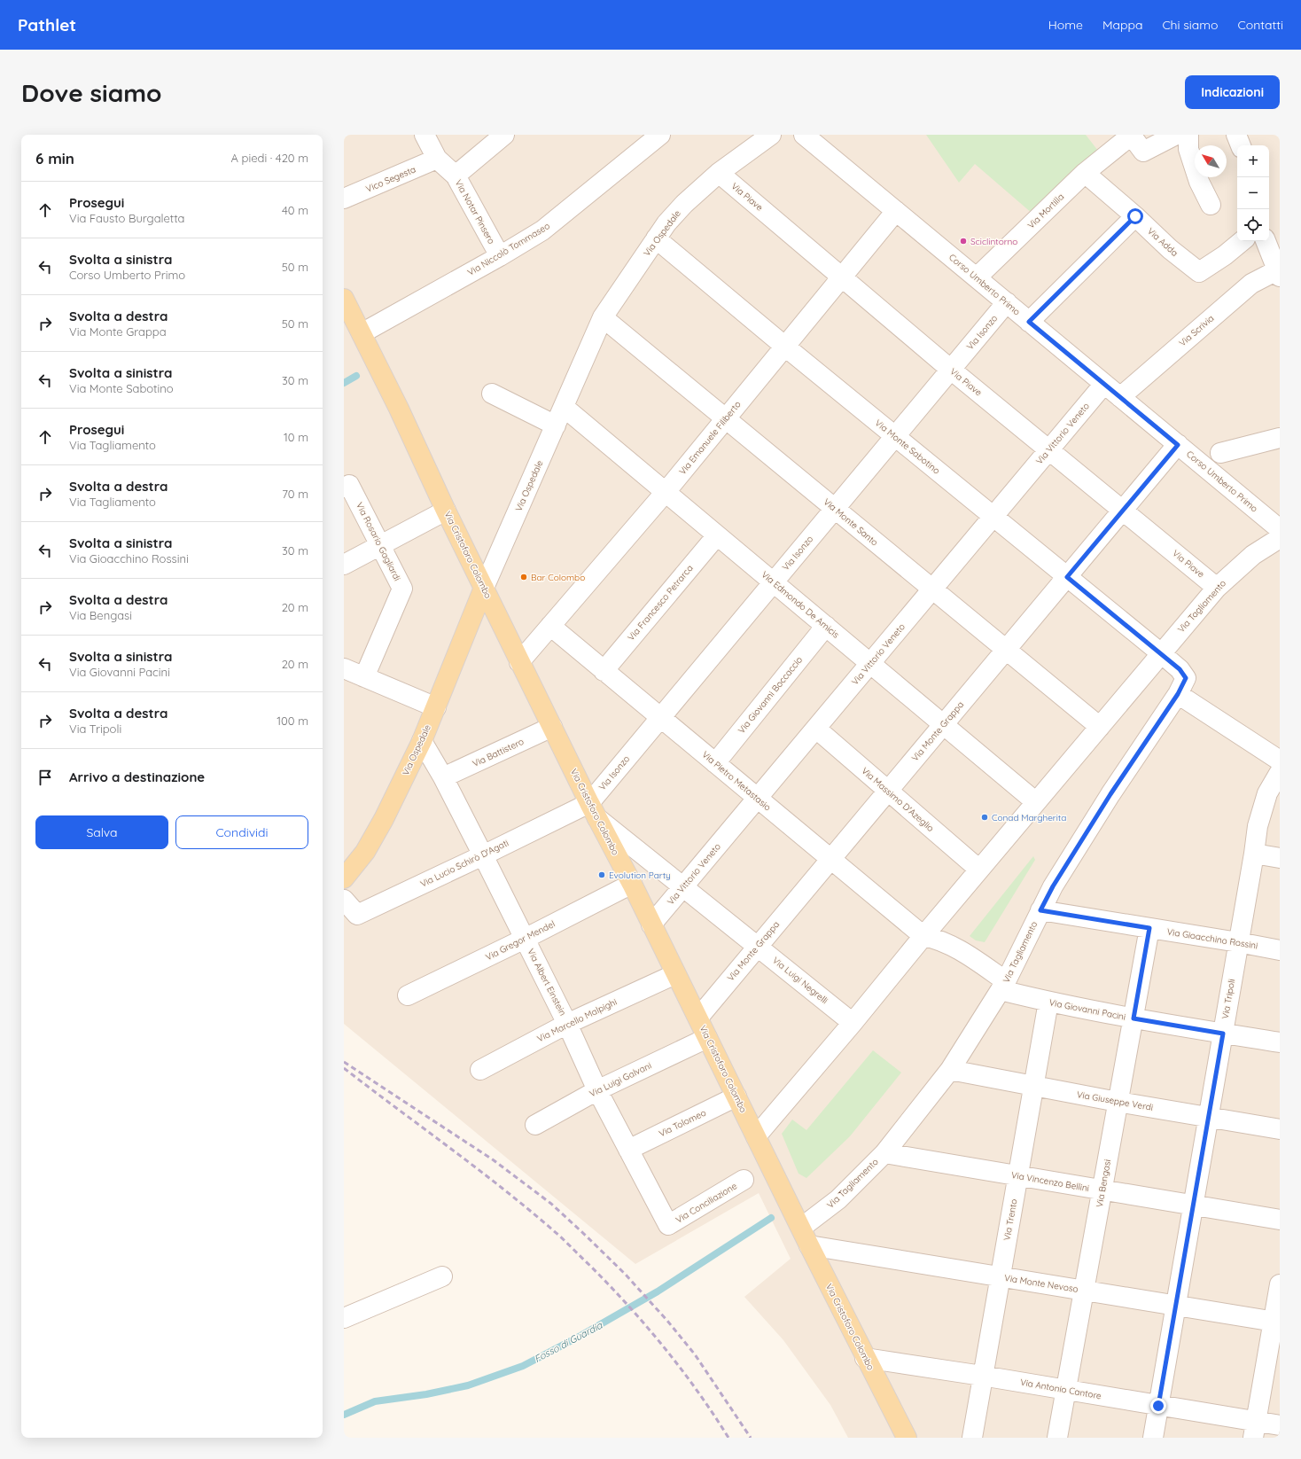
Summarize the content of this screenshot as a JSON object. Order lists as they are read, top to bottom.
{
  "streets": {
    "main road": ["Via Ospedale", "Via Cristoforo Colombo"],
    "street": [
      "Vico Segesta",
      "Via Piave",
      "Via Mortilla",
      "Via Notar Pinsero",
      "Via Adda",
      "Via Niccolò Tommaseo",
      "Corso Umberto Primo",
      "Via Scrivia",
      "Via Isonzo",
      "Via Vittorio Veneto",
      "Via Emanuele Filiberto",
      "Via Monte Sabotino",
      "Via Monte Santo",
      "Via Rosario Gagliardi",
      "Via Francesco Petrarca",
      "Via Edmondo De Amicis",
      "Via Tagliamento",
      "Via Giovanni Boccaccio",
      "Via Monte Grappa",
      "Via Battistero",
      "Via Pietro Metastasio",
      "Via Massimo D'Azeglio",
      "Via Lucio Schirò D'Agati",
      "Via Gioacchino Rossini",
      "Via Gregor Mendel",
      "Via Luigi Negrelli",
      "Via Albert Einstein",
      "Via Tripoli",
      "Via Giovanni Pacini",
      "Via Marcello Malpighi",
      "Via Luigi Galvani",
      "Via Giuseppe Verdi",
      "Via Tolomeo",
      "Via Vincenzo Bellini",
      "Via Bengasi",
      "Via Conciliazione",
      "Via Trento",
      "Via Monte Nevoso",
      "Via Antonio Cantore"
    ]
  },
  "crossings": [
    ["Vico Segesta", "Via Notar Pinsero"],
    ["Via Piave", "Via Ospedale"],
    ["Via Piave", "Via Isonzo"],
    ["Via Piave", "Via Vittorio Veneto"],
    ["Via Piave", "Via Emanuele Filiberto"],
    ["Via Piave", "Via Tagliamento"],
    ["Via Piave", "Via Monte Grappa"],
    ["Via Mortilla", "Via Adda"],
    ["Via Mortilla", "Corso Umberto Primo"],
    ["Via Notar Pinsero", "Via Niccolò Tommaseo"],
    ["Via Ospedale", "Via Monte Sabotino"],
    ["Via Ospedale", "Via Monte Santo"],
    ["Via Ospedale", "Via Cristoforo Colombo"],
    ["Via Ospedale", "Via Edmondo De Amicis"],
    ["Via Ospedale", "Via Albert Einstein"],
    ["Via Niccolò Tommaseo", "Via Cristoforo Colombo"],
    ["Corso Umberto Primo", "Via Scrivia"],
    ["Corso Umberto Primo", "Via Isonzo"],
    ["Corso Umberto Primo", "Via Vittorio Veneto"],
    ["Corso Umberto Primo", "Via Emanuele Filiberto"],
    ["Corso Umberto Primo", "Via Monte Grappa"],
    ["Via Isonzo", "Via Monte Sabotino"],
    ["Via Isonzo", "Via Monte Santo"],
    ["Via Isonzo", "Via Cristoforo Colombo"],
    ["Via Isonzo", "Via Edmondo De Amicis"],
    ["Via Isonzo", "Via Pietro Metastasio"],
    ["Via Isonzo", "Via Lucio Schirò D'Agati"],
    ["Via Isonzo", "Via Luigi Negrelli"],
    ["Via Vittorio Veneto", "Via Monte Sabotino"],
    ["Via Vittorio Veneto", "Via Monte Santo"],
    ["Via Vittorio Veneto", "Via Cristoforo Colombo"],
    ["Via Vittorio Veneto", "Via Edmondo De Amicis"],
    ["Via Vittorio Veneto", "Via Pietro Metastasio"],
    ["Via Vittorio Veneto", "Via Massimo D'Azeglio"],
    ["Via Vittorio Veneto", "Via Luigi Negrelli"],
    ["Via Emanuele Filiberto", "Via Monte Sabotino"],
    ["Via Emanuele Filiberto", "Via Monte Santo"],
    ["Via Emanuele Filiberto", "Via Cristoforo Colombo"],
    ["Via Emanuele Filiberto", "Via Edmondo De Amicis"],
    ["Via Emanuele Filiberto", "Via Pietro Metastasio"],
    ["Via Monte Sabotino", "Via Tagliamento"],
    ["Via Monte Sabotino", "Via Monte Grappa"],
    ["Via Monte Santo", "Via Tagliamento"],
    ["Via Monte Santo", "Via Monte Grappa"],
    ["Via Cristoforo Colombo", "Via Tagliamento"],
    ["Via Cristoforo Colombo", "Via Monte Grappa"],
    ["Via Cristoforo Colombo", "Via Battistero"],
    ["Via Cristoforo Colombo", "Via Lucio Schirò D'Agati"],
    ["Via Cristoforo Colombo", "Via Gregor Mendel"],
    ["Via Cristoforo Colombo", "Via Luigi Negrelli"],
    ["Via Cristoforo Colombo", "Via Marcello Malpighi"],
    ["Via Cristoforo Colombo", "Via Luigi Galvani"],
    ["Via Cristoforo Colombo", "Via Tolomeo"],
    ["Via Cristoforo Colombo", "Via Monte Nevoso"],
    ["Via Cristoforo Colombo", "Via Antonio Cantore"],
    ["Via Francesco Petrarca", "Via Edmondo De Amicis"],
    ["Via Francesco Petrarca", "Via Pietro Metastasio"],
    ["Via Edmondo De Amicis", "Via Tagliamento"],
    ["Via Edmondo De Amicis", "Via Giovanni Boccaccio"],
    ["Via Edmondo De Amicis", "Via Monte Grappa"],
    ["Via Tagliamento", "Via Pietro Metastasio"],
    ["Via Tagliamento", "Via Massimo D'Azeglio"],
    ["Via Tagliamento", "Via Gioacchino Rossini"],
    ["Via Tagliamento", "Via Luigi Negrelli"],
    ["Via Tagliamento", "Via Giovanni Pacini"],
    ["Via Tagliamento", "Via Giuseppe Verdi"],
    ["Via Tagliamento", "Via Vincenzo Bellini"],
    ["Via Giovanni Boccaccio", "Via Pietro Metastasio"],
    ["Via Monte Grappa", "Via Pietro Metastasio"],
    ["Via Monte Grappa", "Via Massimo D'Azeglio"],
    ["Via Monte Grappa", "Via Luigi Negrelli"],
    ["Via Battistero", "Via Albert Einstein"],
    ["Via Lucio Schirò D'Agati", "Via Luigi Negrelli"],
    ["Via Lucio Schirò D'Agati", "Via Albert Einstein"],
    ["Via Gioacchino Rossini", "Via Tripoli"],
    ["Via Gioacchino Rossini", "Via Bengasi"],
    ["Via Gregor Mendel", "Via Albert Einstein"],
    ["Via Albert Einstein", "Via Marcello Malpighi"],
    ["Via Albert Einstein", "Via Luigi Galvani"],
    ["Via Albert Einstein", "Via Tolomeo"],
    ["Via Albert Einstein", "Via Conciliazione"],
    ["Via Tripoli", "Via Giovanni Pacini"],
    ["Via Tripoli", "Via Giuseppe Verdi"],
    ["Via Tripoli", "Via Vincenzo Bellini"],
    ["Via Tripoli", "Via Monte Nevoso"],
    ["Via Tripoli", "Via Antonio Cantore"],
    ["Via Giovanni Pacini", "Via Bengasi"],
    ["Via Giovanni Pacini", "Via Trento"],
    ["Via Giuseppe Verdi", "Via Bengasi"],
    ["Via Giuseppe Verdi", "Via Trento"],
    ["Via Vincenzo Bellini", "Via Bengasi"],
    ["Via Vincenzo Bellini", "Via Trento"],
    ["Via Bengasi", "Via Monte Nevoso"],
    ["Via Bengasi", "Via Antonio Cantore"],
    ["Via Trento", "Via Monte Nevoso"],
    ["Via Trento", "Via Antonio Cantore"]
  ],
  "water": ["Fosso di Guardia"],
  "places": [
    "Sciclintorno",
    "Bar Colombo",
    "Conad Margherita",
    "Evolution Party"
  ],
  "north": "top left",
  "page": {
    "header": "Pathlet",
    "nav": [
      "Home",
      "Mappa",
      "Chi siamo",
      "Contatti"
    ],
    "buttons": [
      "Indicazioni",
      ["Salva", "Condividi"]
    ],
    "title": "Dove siamo",
    "heading": ["6 min", "A piedi · 420 m"],
    "map_buttons": ["+", "−"],
    "list": [
      ["Prosegui", "Via Fausto Burgaletta", "40 m"],
      ["Svolta a sinistra", "Corso Umberto Primo", "50 m"],
      ["Svolta a destra", "Via Monte Grappa", "50 m"],
      ["Svolta a sinistra", "Via Monte Sabotino", "30 m"],
      ["Prosegui", "Via Tagliamento", "10 m"],
      ["Svolta a destra", "Via Tagliamento", "70 m"],
      ["Svolta a sinistra", "Via Gioacchino Rossini", "30 m"],
      ["Svolta a destra", "Via Bengasi", "20 m"],
      ["Svolta a sinistra", "Via Giovanni Pacini", "20 m"],
      ["Svolta a destra", "Via Tripoli", "100 m"],
      "Arrivo a destinazione"
    ]
  }
}
